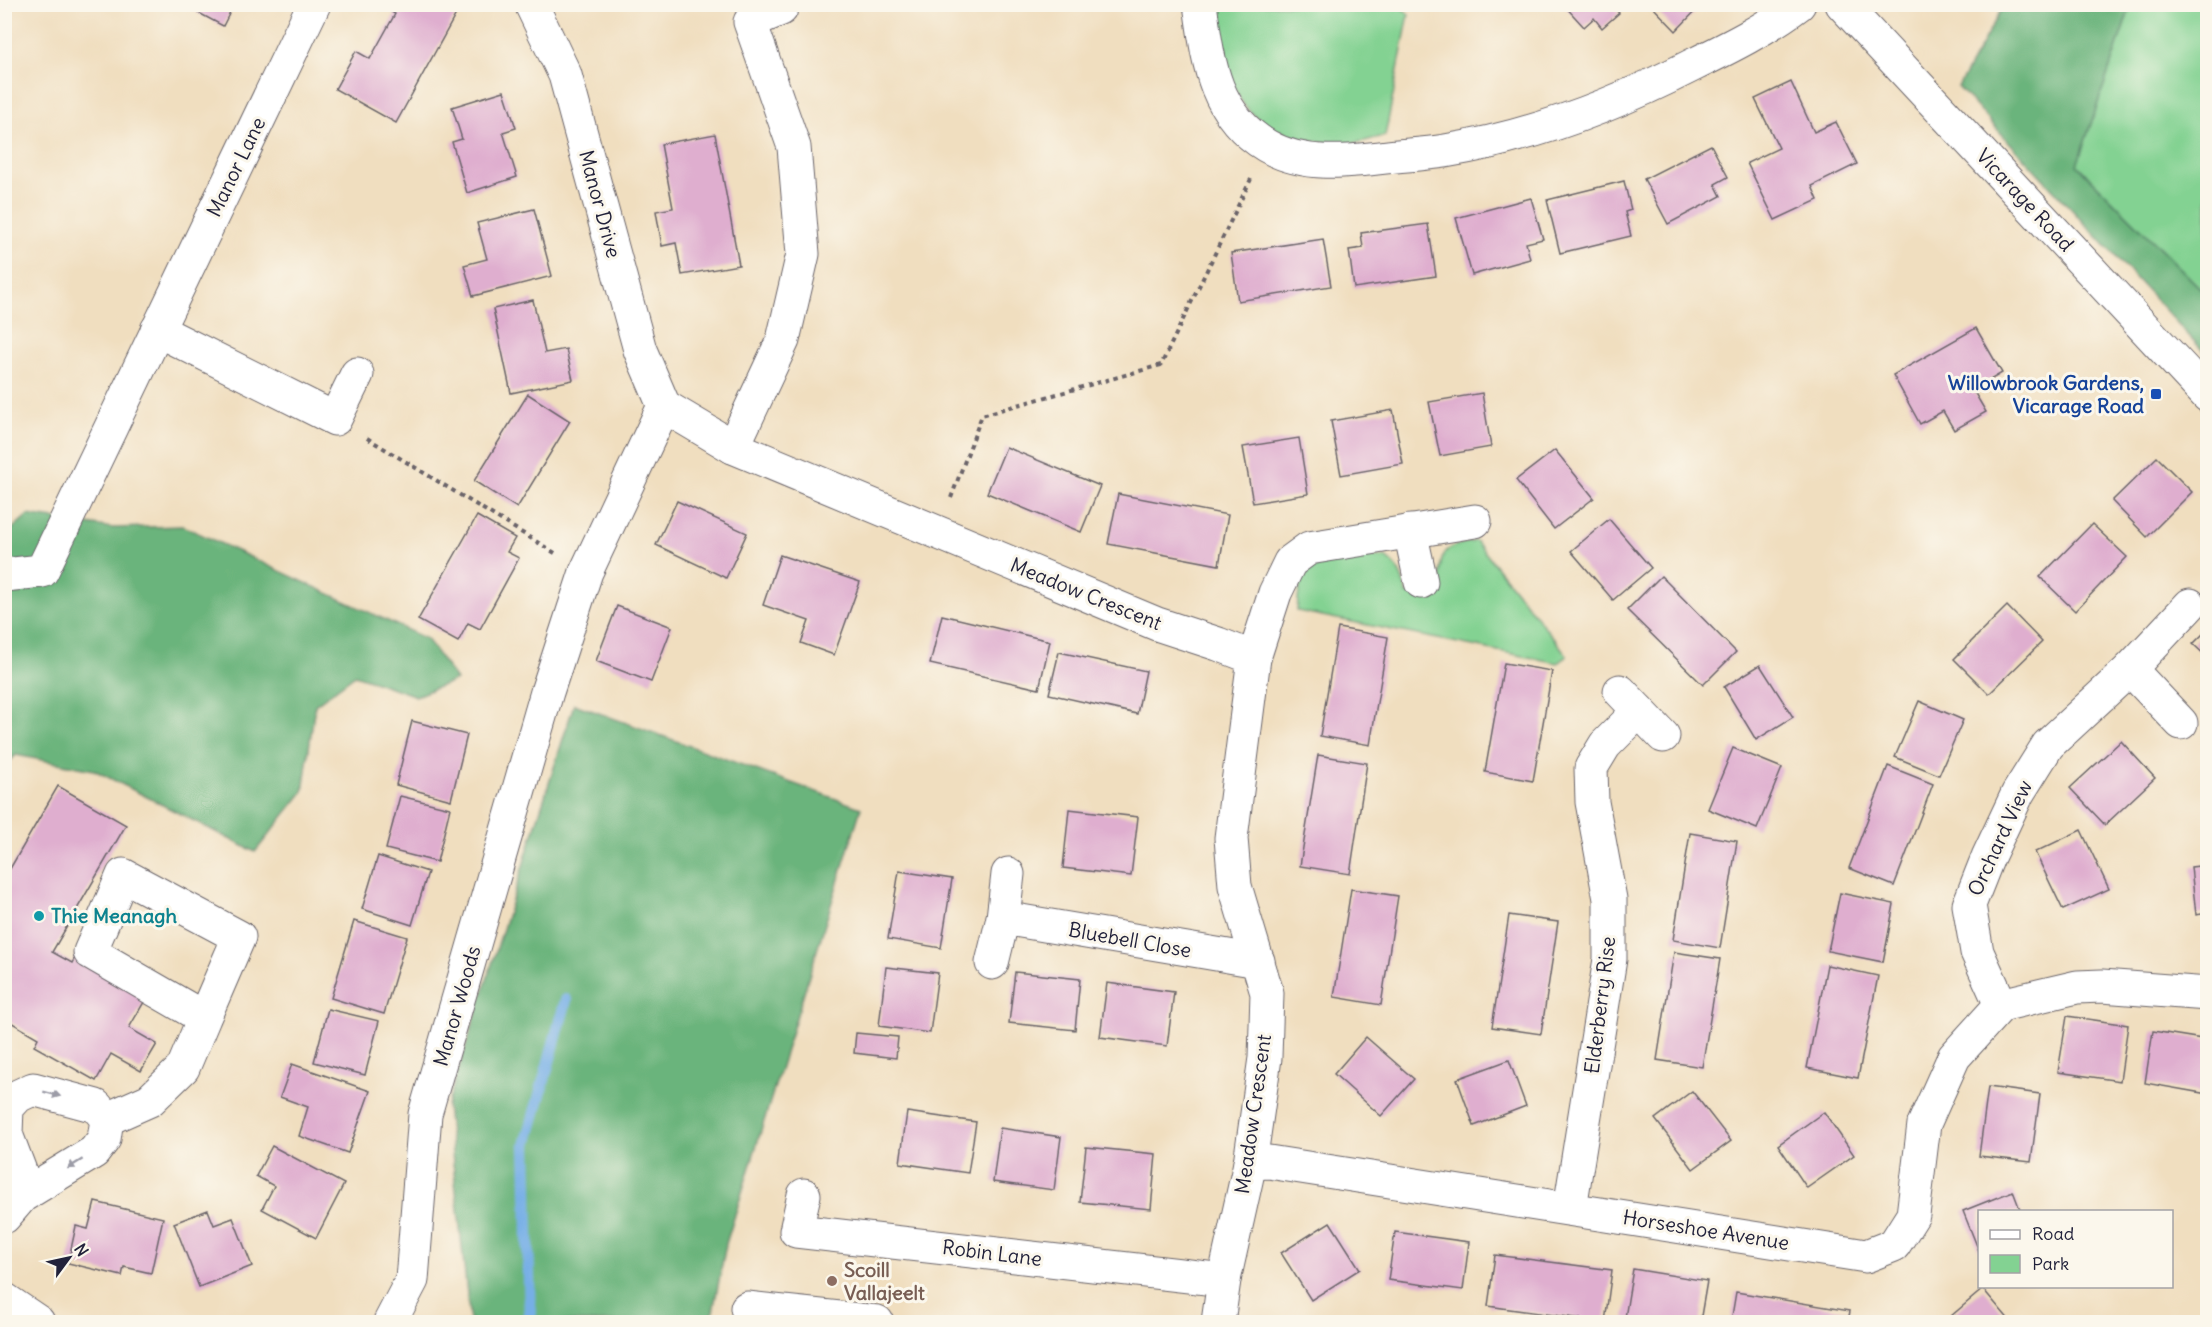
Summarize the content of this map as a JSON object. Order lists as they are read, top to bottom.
{
  "streets": {
    "main road": [
      "Manor Lane",
      "Vicarage Road",
      "Manor Drive",
      "Meadow Crescent",
      "Orchard View",
      "Bluebell Close",
      "Elderberry Rise",
      "Manor Woods",
      "Horseshoe Avenue",
      "Robin Lane"
    ]
  },
  "crossings": [
    ["Meadow Crescent", "Bluebell Close"],
    ["Meadow Crescent", "Horseshoe Avenue"],
    ["Meadow Crescent", "Robin Lane"],
    ["Orchard View", "Horseshoe Avenue"],
    ["Elderberry Rise", "Horseshoe Avenue"]
  ],
  "places": {
    "transit": ["Willowbrook Gardens, Vicarage Road"],
    "other": ["Thie Meanagh", "Scoill Vallajeelt"]
  },
  "legend": ["Road", "Park"],
  "north": "top right"
}
